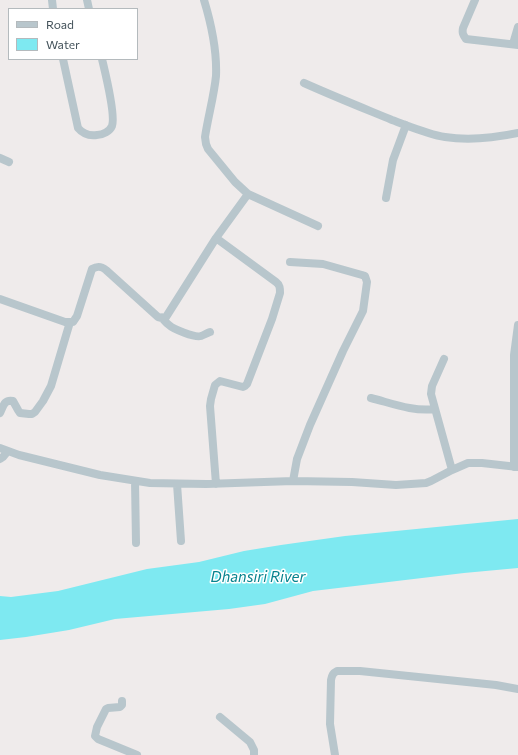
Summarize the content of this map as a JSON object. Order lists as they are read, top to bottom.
{
  "water": ["Dhansiri River"],
  "legend": ["Road", "Water"]
}
